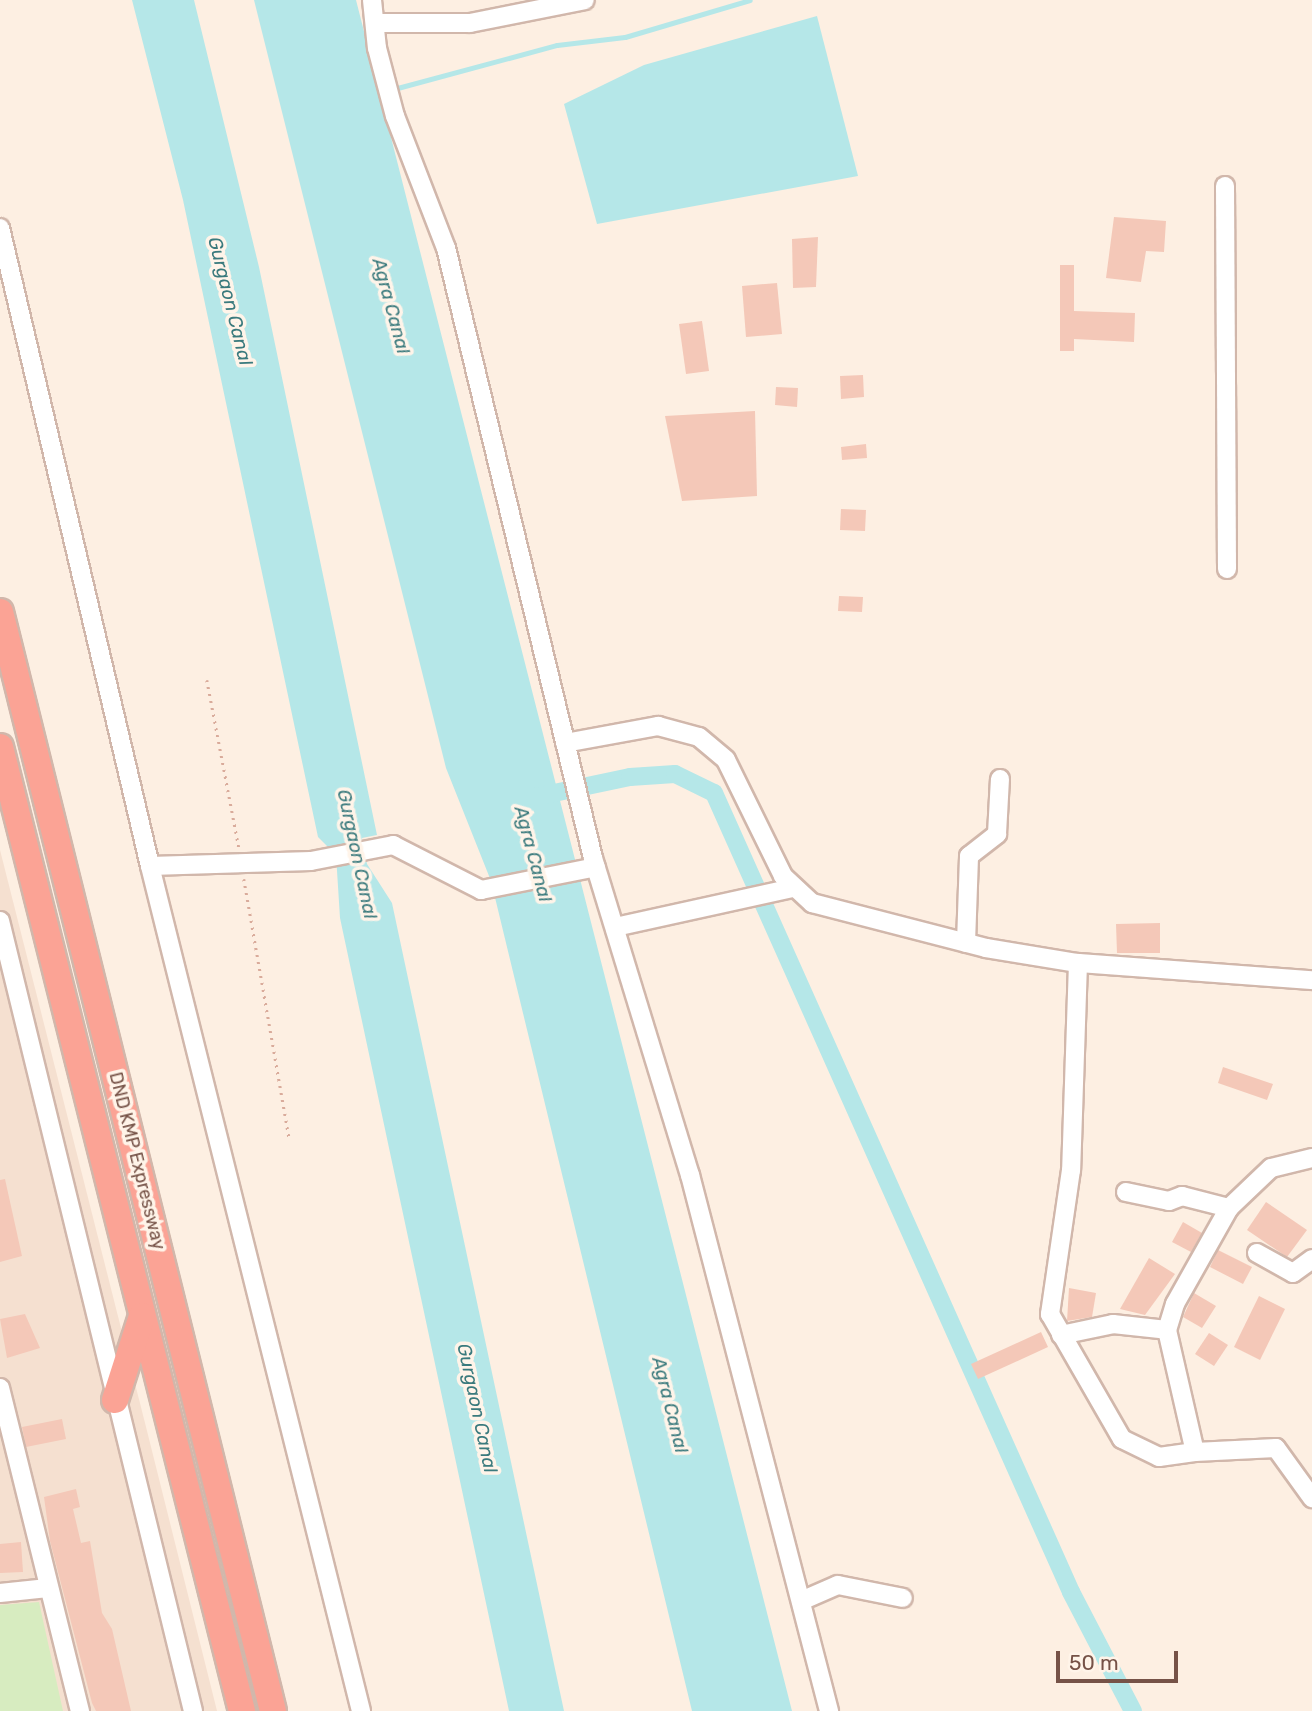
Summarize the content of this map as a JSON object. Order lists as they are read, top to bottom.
{
  "streets": {
    "highway": ["DND KMP Expressway"]
  },
  "water": ["Gurgaon Canal", "Agra Canal"],
  "scale_bar": "50 m"
}
